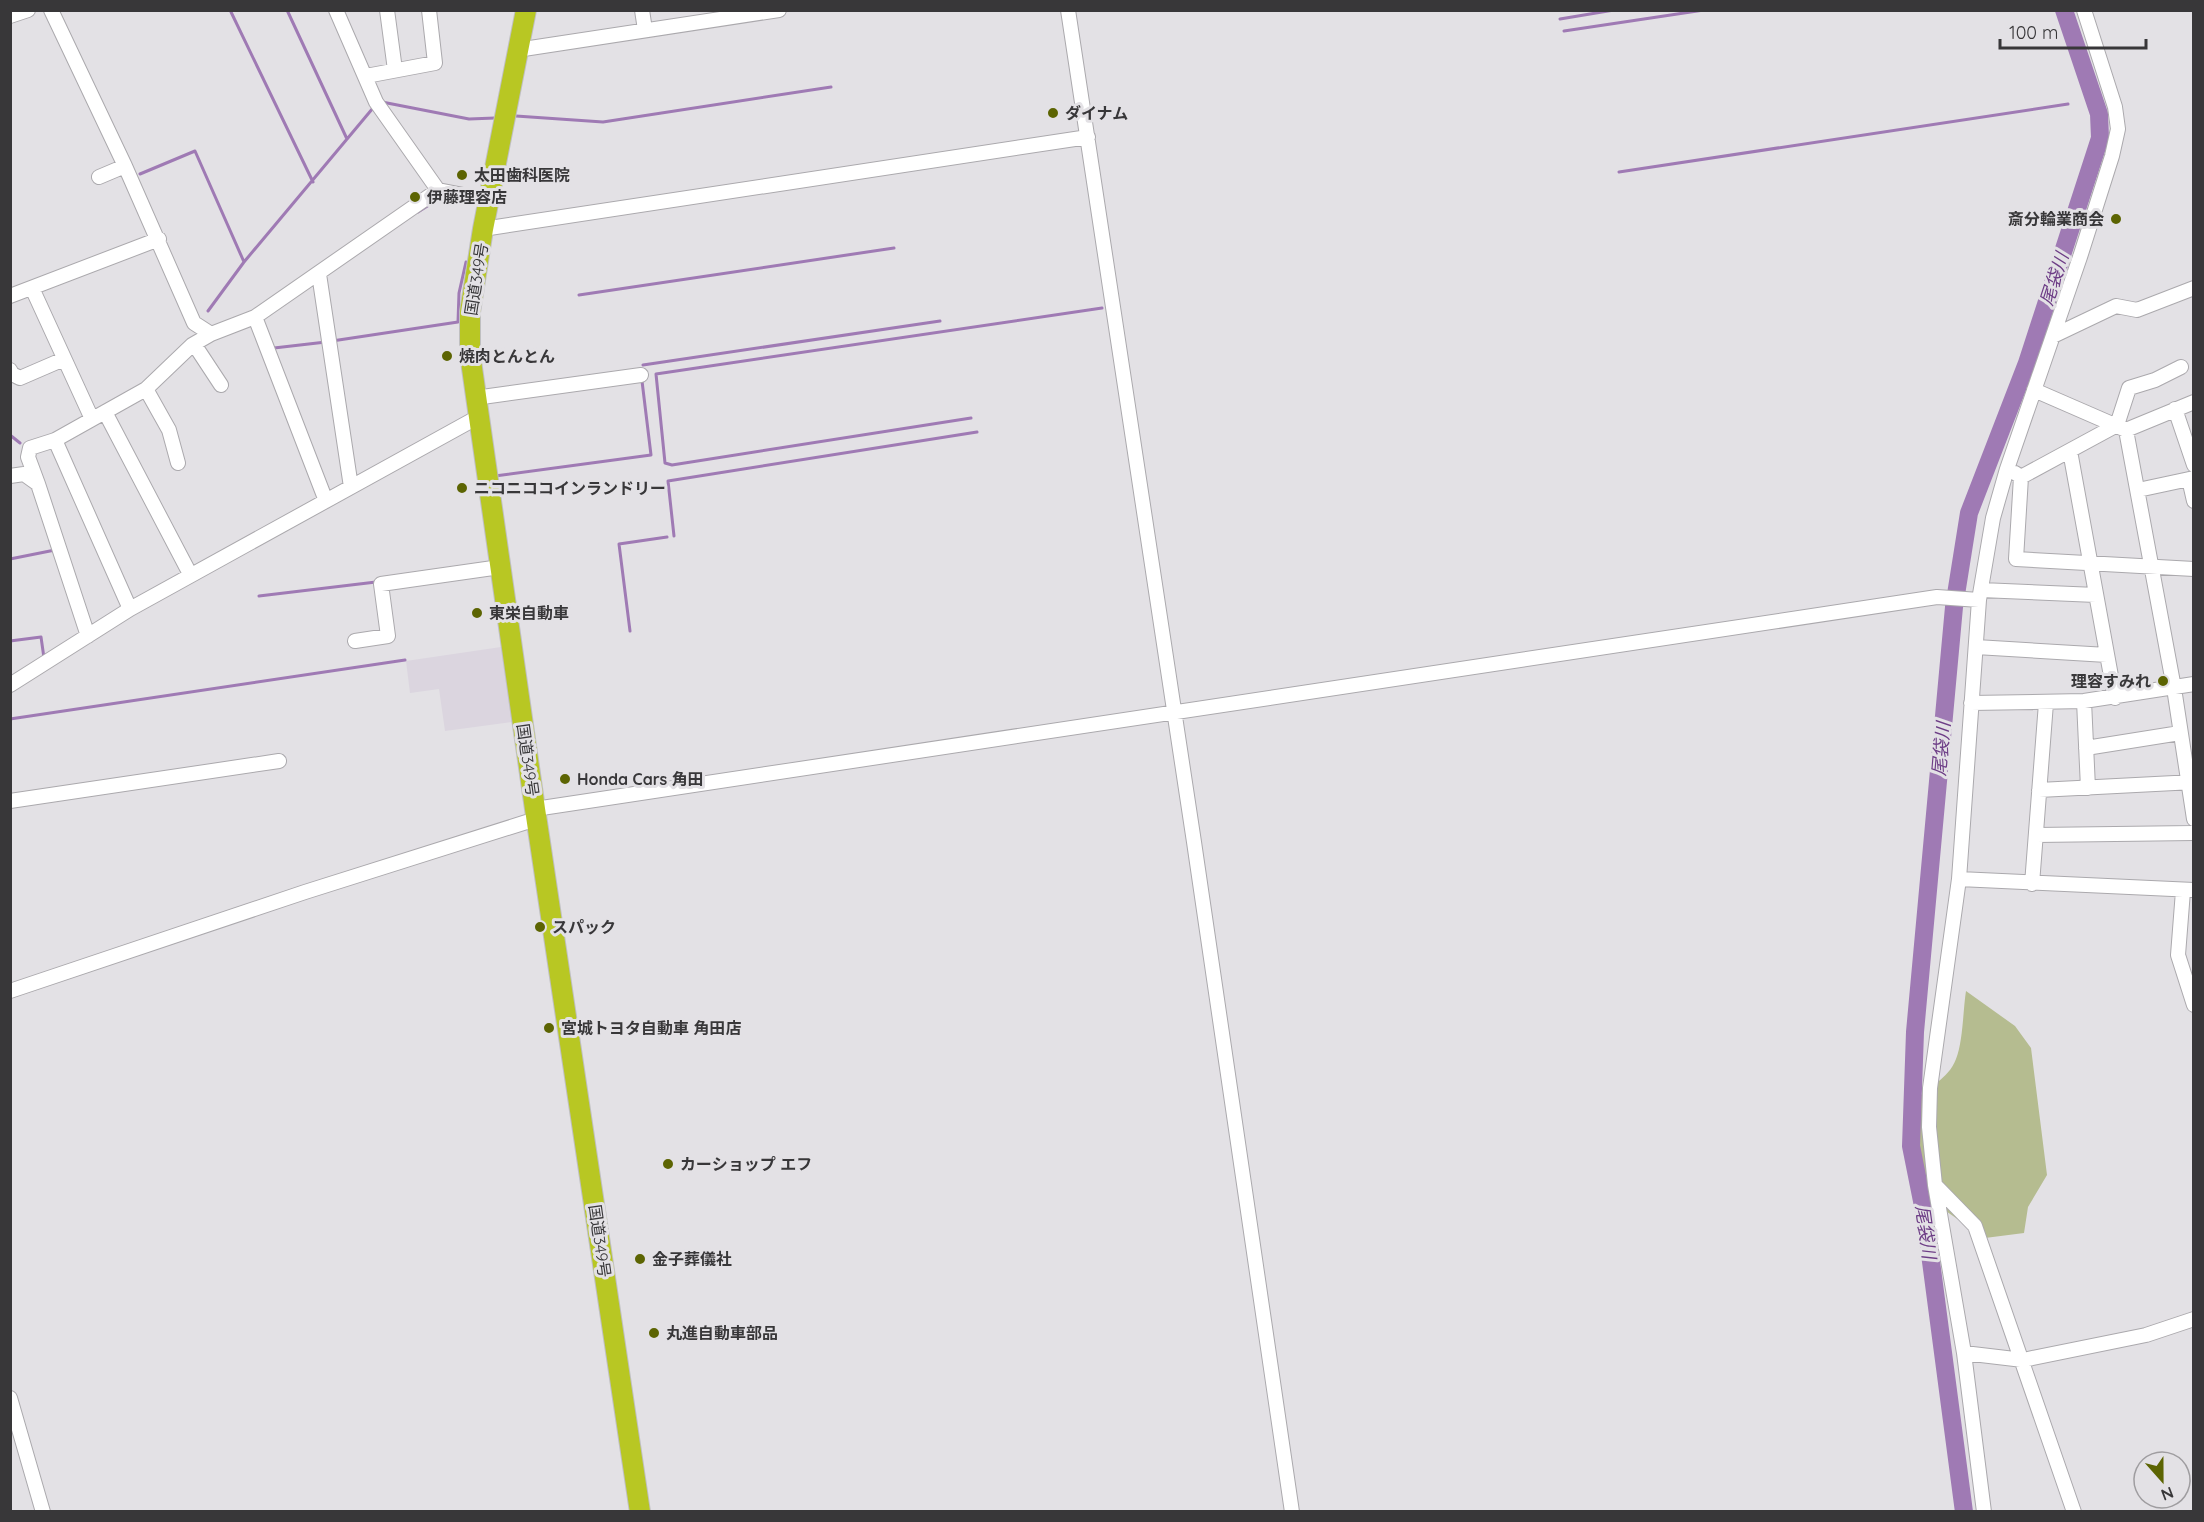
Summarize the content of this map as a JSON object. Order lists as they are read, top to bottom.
{
  "streets": {
    "highway": ["国道349号"]
  },
  "water": ["尾袋川"],
  "places": [
    "ダイナム",
    "太田歯科医院",
    "伊藤理容店",
    "斎分輪業商会",
    "焼肉とんとん",
    "ニコニココインランドリー",
    "東栄自動車",
    "理容すみれ",
    "Honda Cars 角田",
    "スパック",
    "宮城トヨタ自動車 角田店",
    "カーショップ エフ",
    "金子葬儀社",
    "丸進自動車部品"
  ],
  "scale_bar": "100 m",
  "north": "bottom"
}
